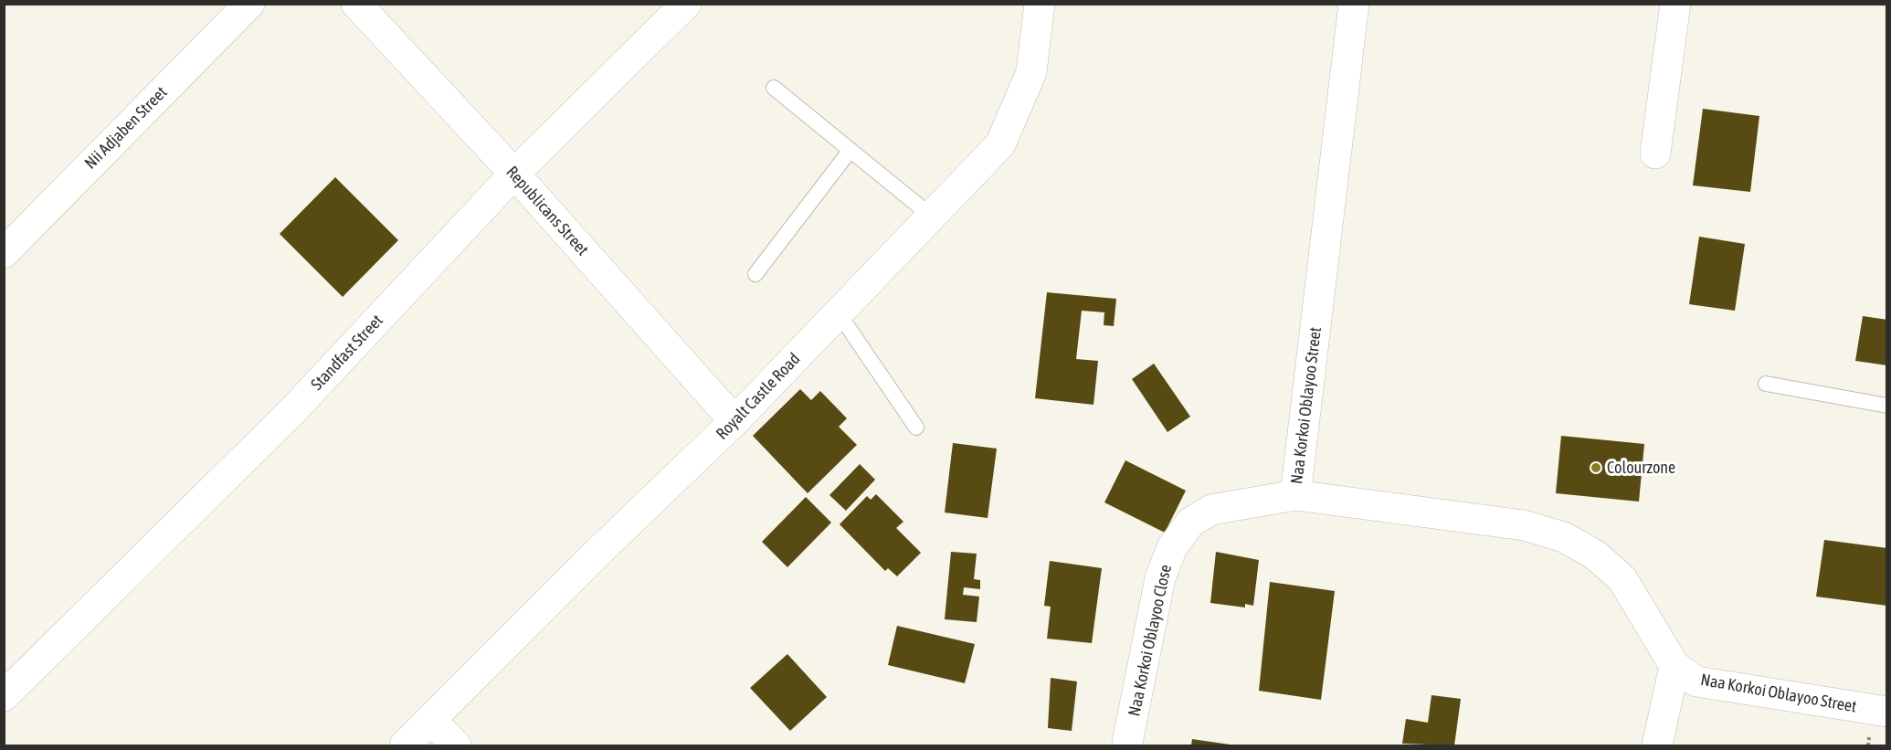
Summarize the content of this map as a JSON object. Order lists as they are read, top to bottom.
{
  "streets": {
    "street": [
      "Nii Adjaben Street",
      "Republicans Street",
      "Standfast Street",
      "Royalt Castle Road",
      "Naa Korkoi Oblayoo Street",
      "Naa Korkoi Oblayoo Close"
    ]
  },
  "crossings": [
    ["Republicans Street", "Standfast Street"],
    ["Republicans Street", "Royalt Castle Road"],
    ["Naa Korkoi Oblayoo Street", "Naa Korkoi Oblayoo Close"]
  ],
  "places": ["Colourzone"]
}
